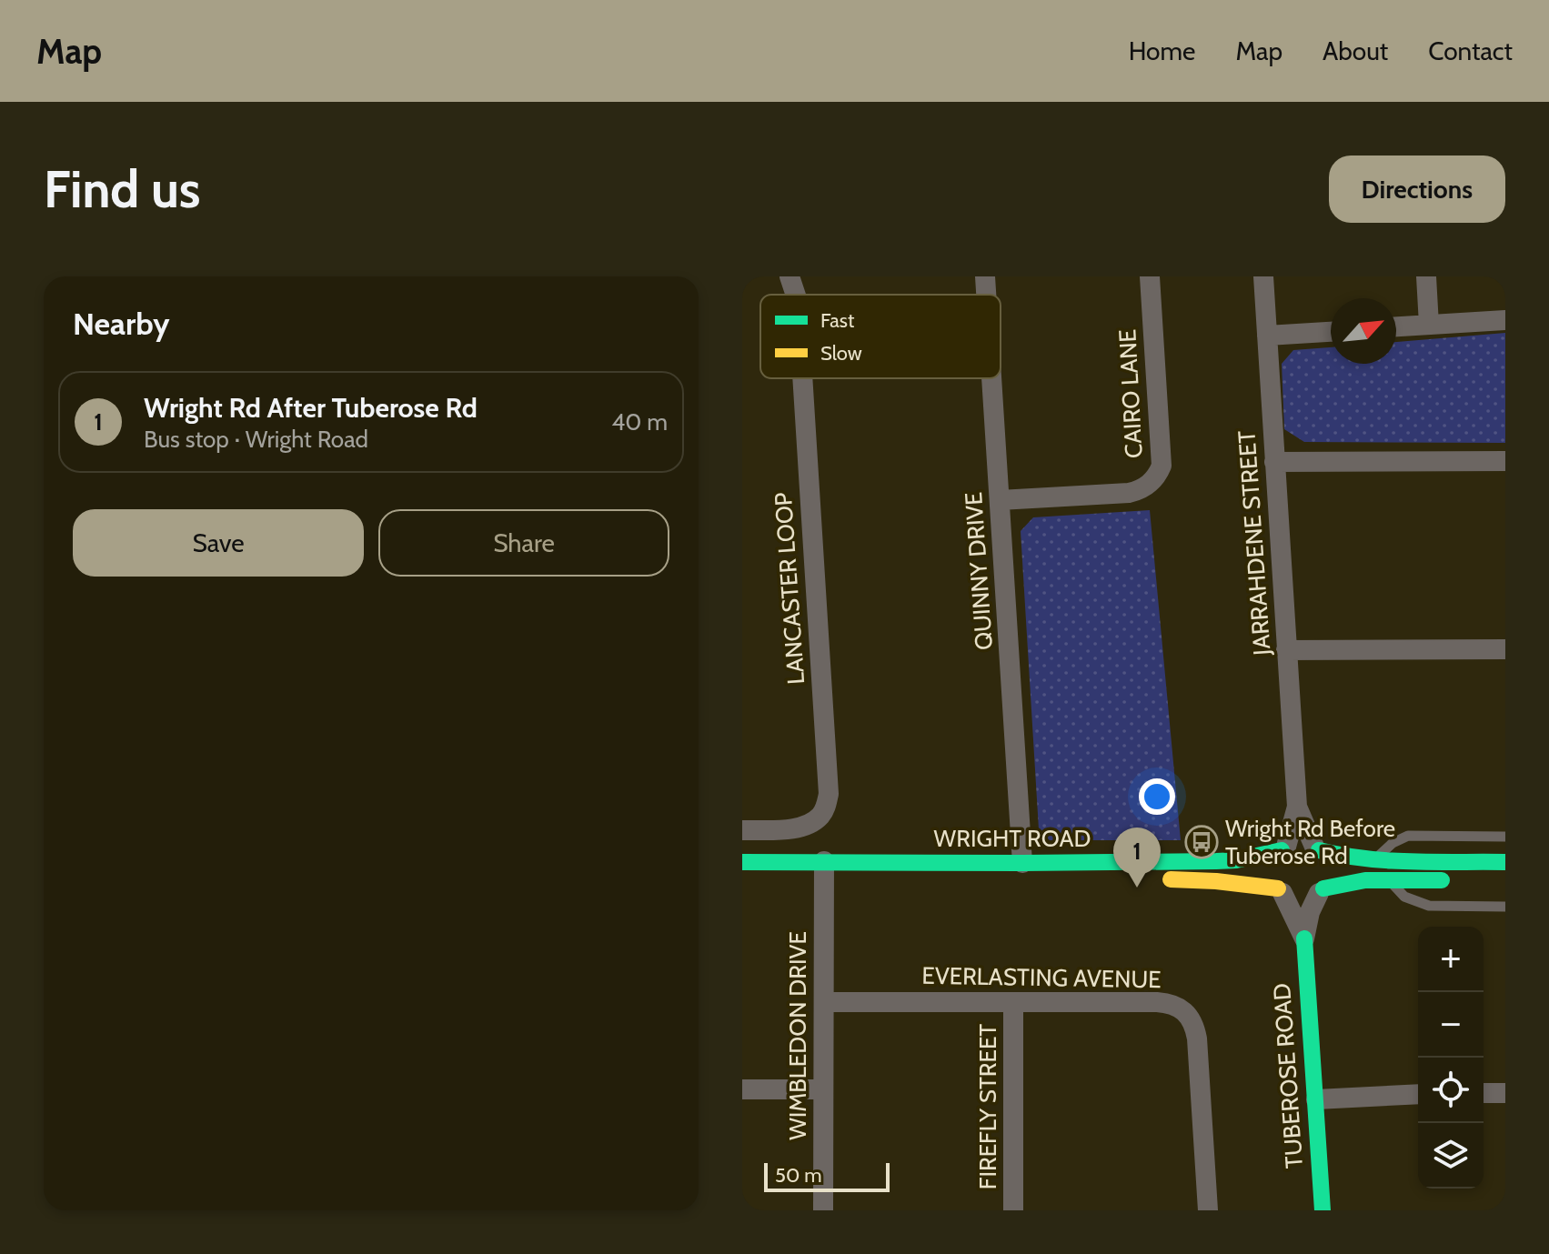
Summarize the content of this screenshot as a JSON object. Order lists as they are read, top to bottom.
{
  "streets": {
    "main road": ["WRIGHT ROAD", "TUBEROSE ROAD"],
    "street": [
      "CAIRO LANE",
      "JARRAHDENE STREET",
      "QUINNY DRIVE",
      "LANCASTER LOOP",
      "EVERLASTING AVENUE",
      "WIMBLEDON DRIVE",
      "FIREFLY STREET"
    ]
  },
  "crossings": [
    ["CAIRO LANE", "QUINNY DRIVE"],
    ["JARRAHDENE STREET", "WRIGHT ROAD"],
    ["JARRAHDENE STREET", "TUBEROSE ROAD"],
    ["QUINNY DRIVE", "WRIGHT ROAD"],
    ["WRIGHT ROAD", "WIMBLEDON DRIVE"],
    ["WRIGHT ROAD", "TUBEROSE ROAD"],
    ["EVERLASTING AVENUE", "WIMBLEDON DRIVE"],
    ["EVERLASTING AVENUE", "FIREFLY STREET"]
  ],
  "places": {
    "bus stop": ["Wright Rd Before Tuberose Rd"]
  },
  "legend": ["Fast", "Slow"],
  "scale_bar": "50 m",
  "north": "top right",
  "page": {
    "header": "Map",
    "nav": [
      "Home",
      "Map",
      "About",
      "Contact"
    ],
    "buttons": [
      "Directions",
      ["Save", "Share"]
    ],
    "title": "Find us",
    "heading": "Nearby",
    "list": [
      {
        "mark": "1",
        "name": "Wright Rd After Tuberose Rd",
        "note": "Bus stop · Wright Road",
        "value": "40 m"
      }
    ],
    "pins": "1",
    "map_buttons": ["+", "−"],
    "scale": "50 m"
  }
}
